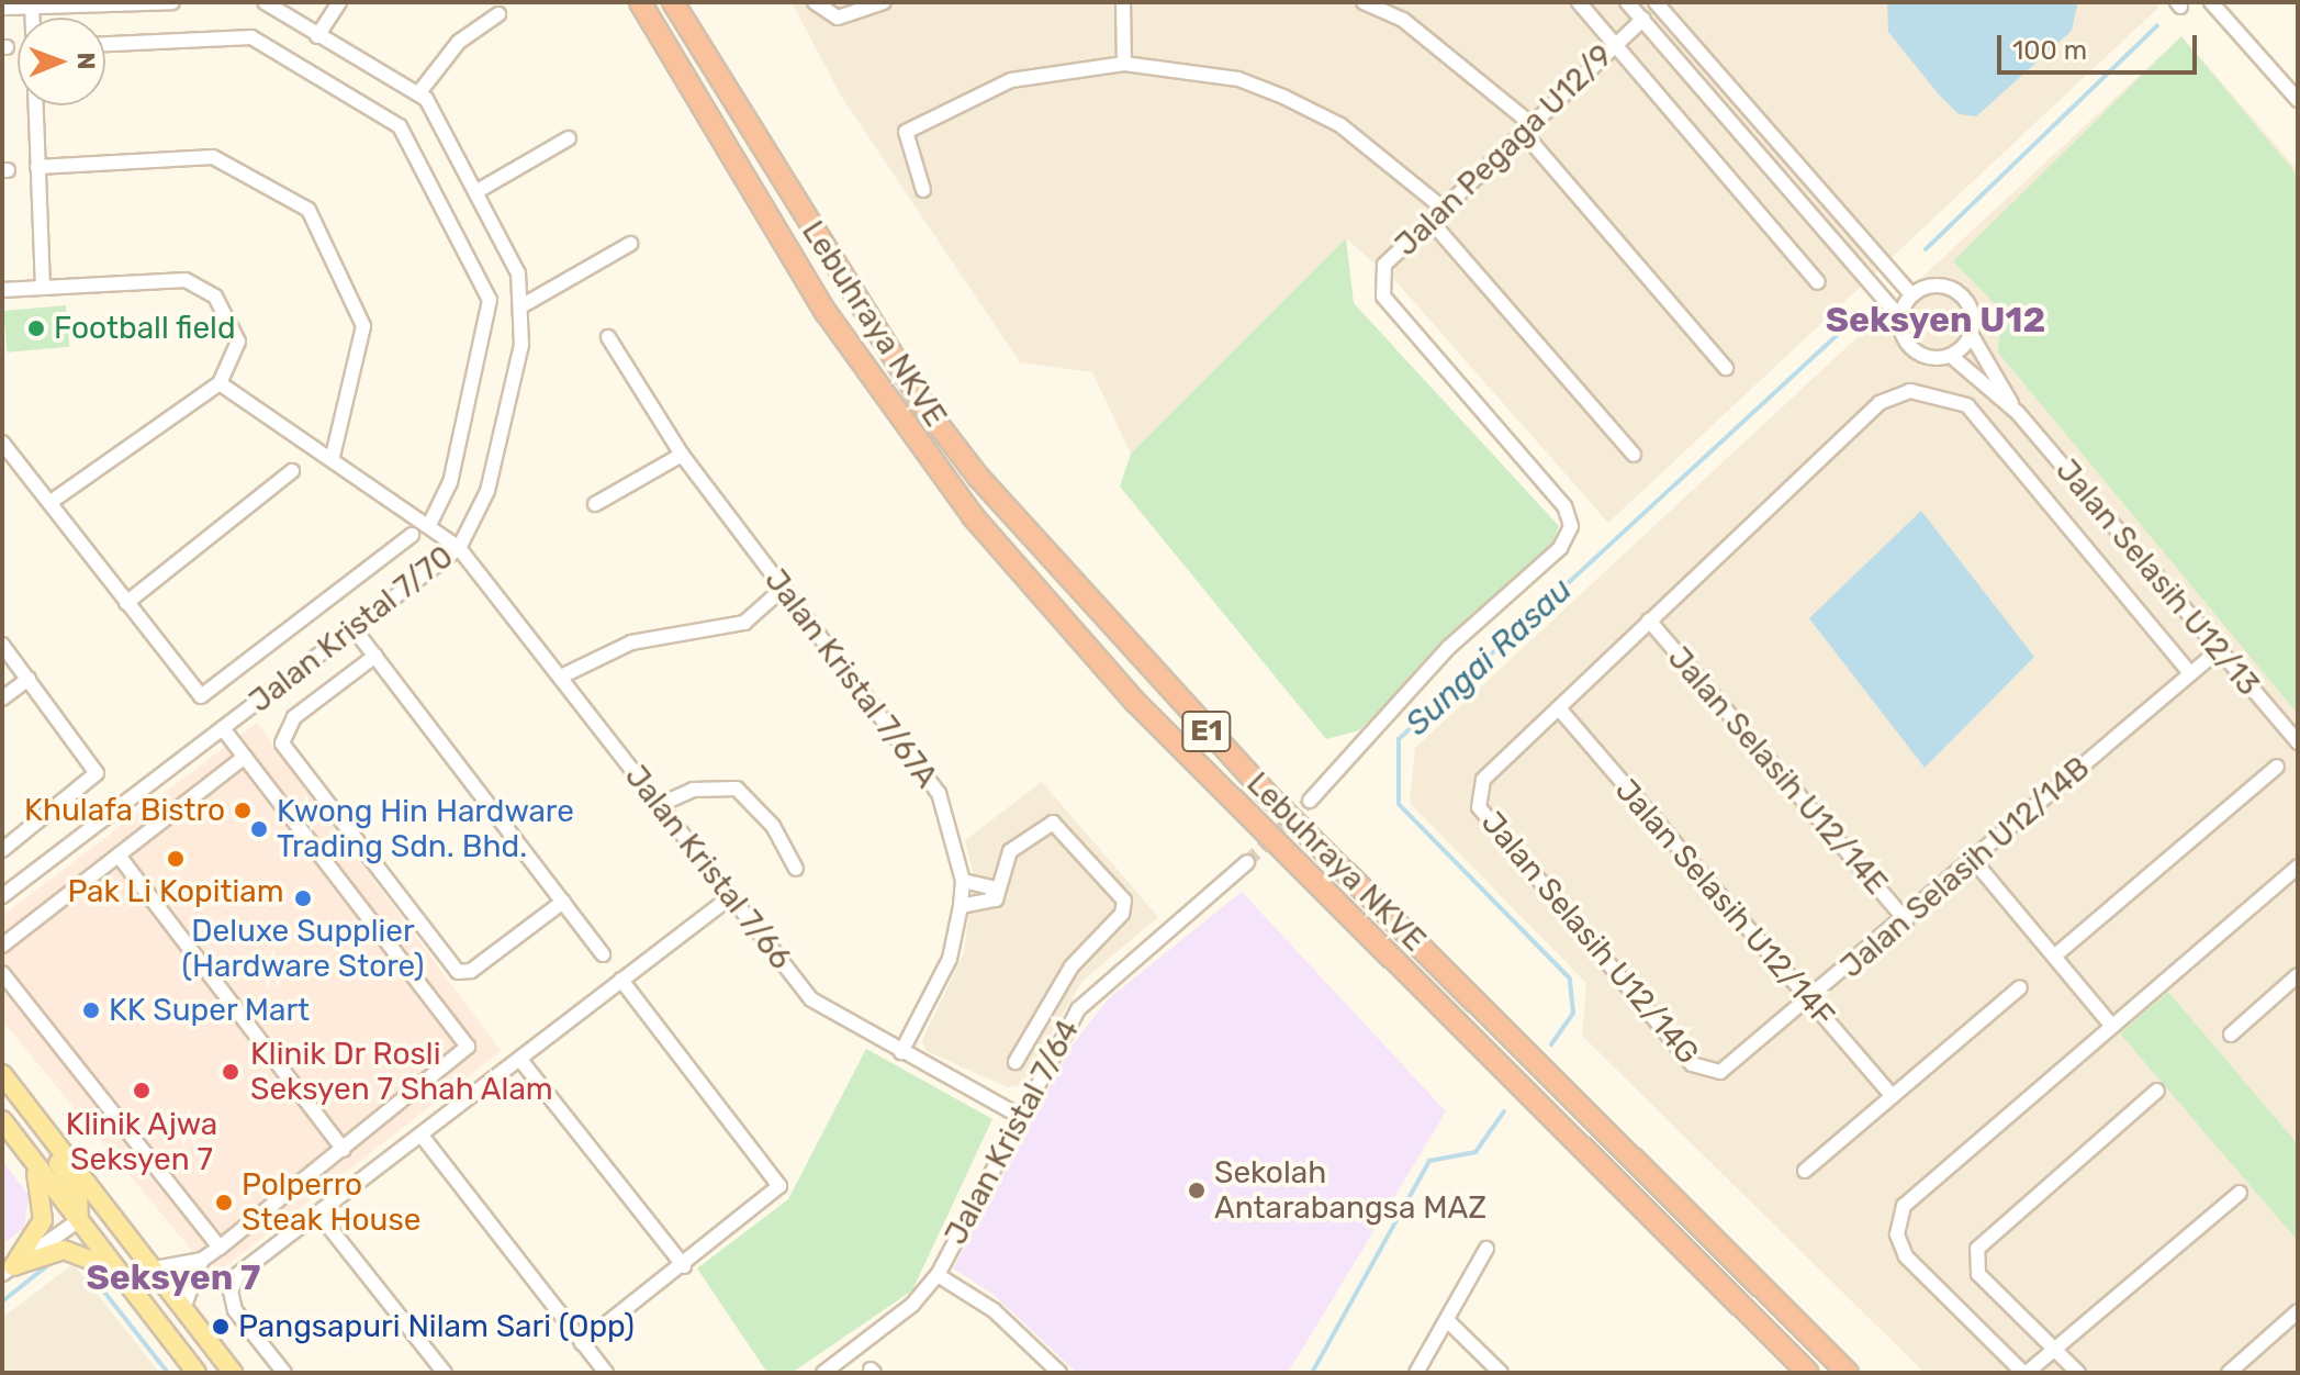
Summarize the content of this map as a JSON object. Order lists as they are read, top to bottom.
{
  "streets": {
    "highway": ["Lebuhraya NKVE", "E1"],
    "street": [
      "Jalan Pegaga U12/9",
      "Jalan Selasih U12/13",
      "Jalan Kristal 7/70",
      "Jalan Kristal 7/67A",
      "Jalan Selasih U12/14E",
      "Jalan Kristal 7/66",
      "Jalan Selasih U12/14B",
      "Jalan Selasih U12/14F",
      "Jalan Selasih U12/14G",
      "Jalan Kristal 7/64"
    ]
  },
  "crossings": [
    ["Jalan Selasih U12/13", "Jalan Selasih U12/14B"],
    ["Jalan Kristal 7/70", "Jalan Kristal 7/66"],
    ["Jalan Kristal 7/67A", "Jalan Kristal 7/66"],
    ["Jalan Selasih U12/14E", "Jalan Selasih U12/14B"],
    ["Jalan Kristal 7/66", "Jalan Kristal 7/64"],
    ["Jalan Selasih U12/14B", "Jalan Selasih U12/14F"],
    ["Jalan Selasih U12/14B", "Jalan Selasih U12/14G"],
    ["Jalan Selasih U12/14F", "Jalan Selasih U12/14G"]
  ],
  "districts": ["Seksyen U12", "Seksyen 7"],
  "water": ["Sungai Rasau"],
  "places": [
    "Football field",
    "Khulafa Bistro",
    "Kwong Hin Hardware Trading Sdn. Bhd.",
    "Pak Li Kopitiam",
    "Deluxe Supplier (Hardware Store)",
    "KK Super Mart",
    "Klinik Dr Rosli Seksyen 7 Shah Alam",
    "Klinik Ajwa Seksyen 7",
    "Sekolah Antarabangsa MAZ",
    "Polperro Steak House",
    "Pangsapuri Nilam Sari (Opp)"
  ],
  "scale_bar": "100 m",
  "north": "right"
}
